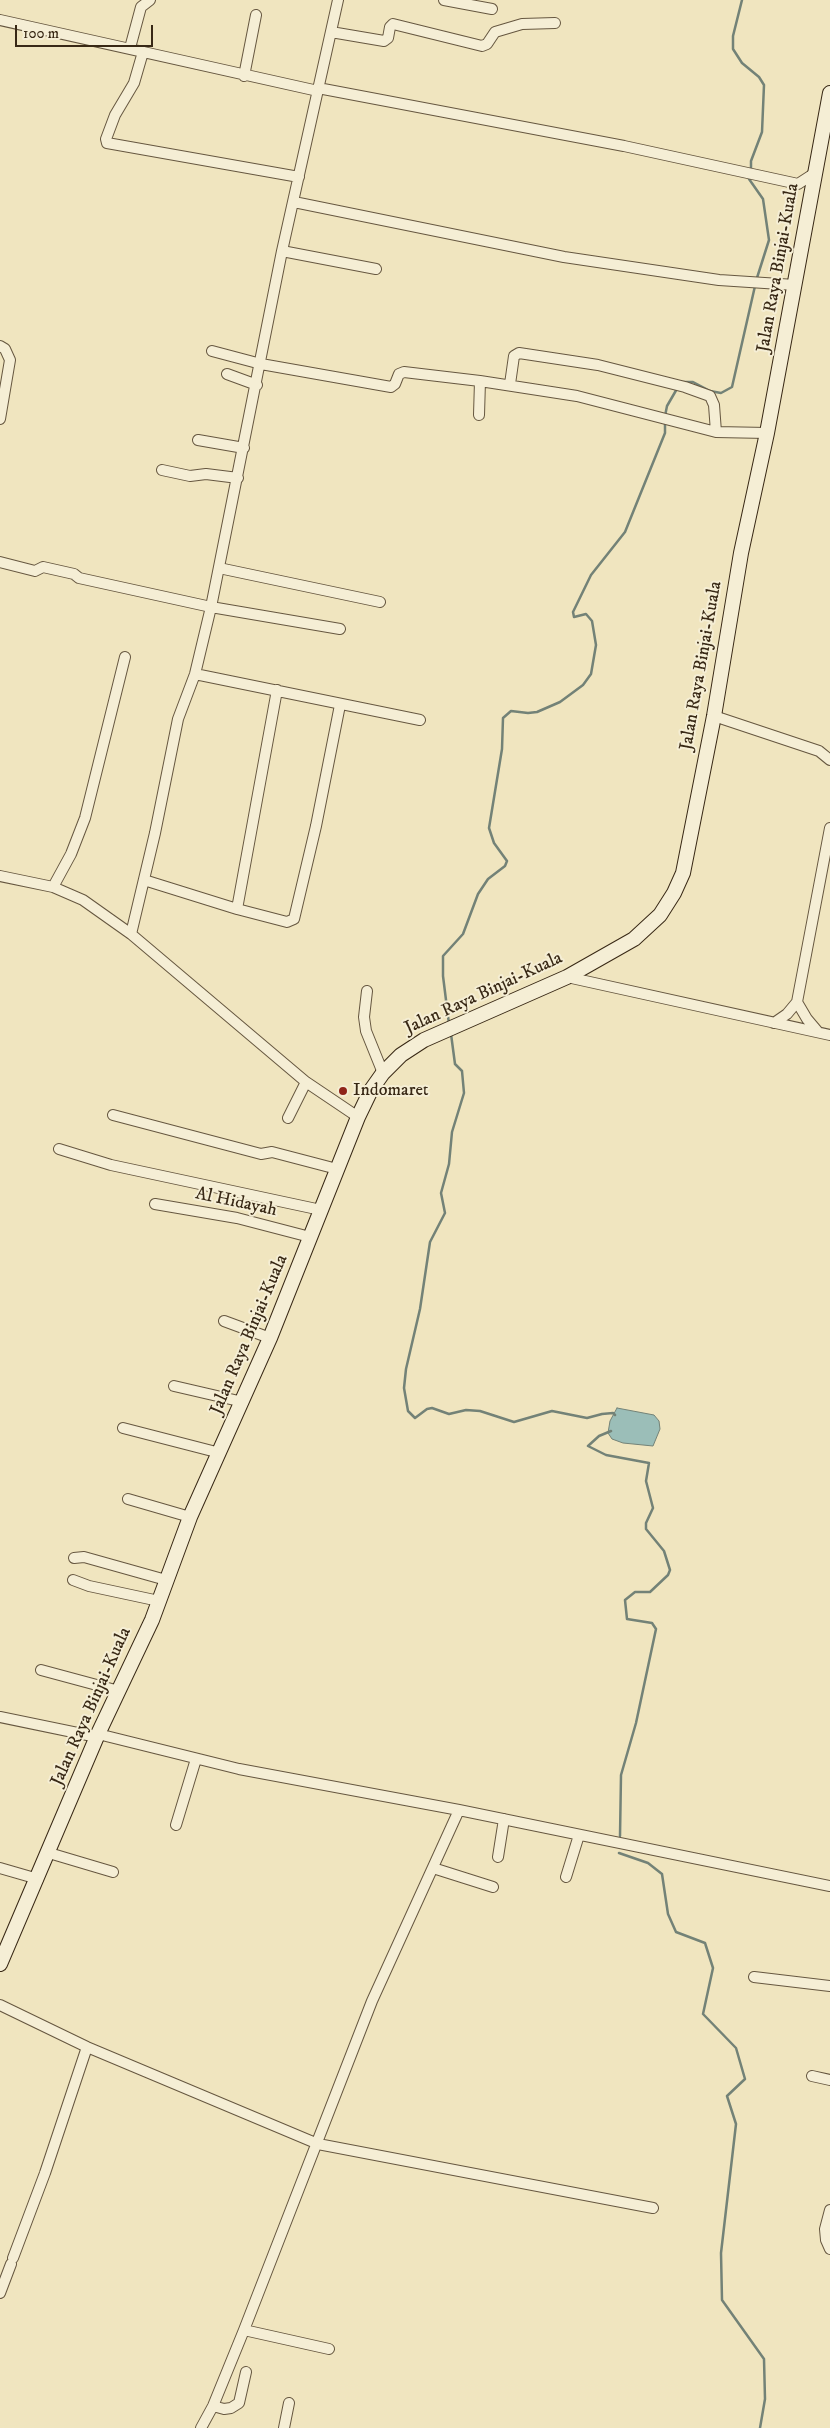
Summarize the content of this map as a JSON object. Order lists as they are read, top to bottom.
{
  "streets": {
    "main road": ["Jalan Raya Binjai-Kuala"],
    "street": ["Al Hidayah"]
  },
  "crossings": [
    ["Jalan Raya Binjai-Kuala", "Al Hidayah"]
  ],
  "places": ["Indomaret"],
  "scale_bar": "100 m"
}
